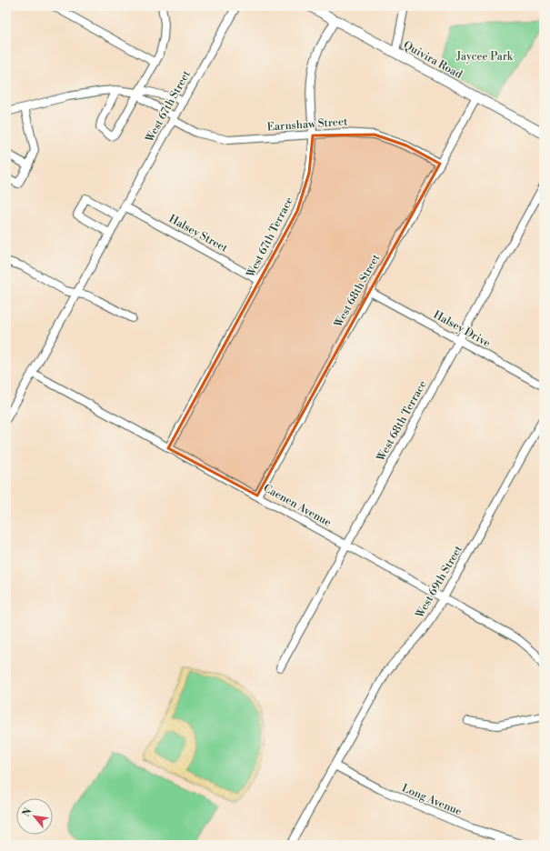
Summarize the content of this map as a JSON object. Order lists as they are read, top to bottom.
{
  "streets": {
    "main road": ["Quivira Road"],
    "street": [
      "West 67th Street",
      "Earnshaw Street",
      "Halsey Street",
      "West 67th Terrace",
      "West 68th Street",
      "Halsey Drive",
      "West 68th Terrace",
      "Caenen Avenue",
      "West 69th Street",
      "Long Avenue"
    ]
  },
  "crossings": [
    ["Quivira Road", "West 67th Terrace"],
    ["Quivira Road", "West 68th Street"],
    ["West 67th Street", "Earnshaw Street"],
    ["West 67th Street", "Halsey Street"],
    ["West 67th Street", "Caenen Avenue"],
    ["Earnshaw Street", "West 67th Terrace"],
    ["Earnshaw Street", "West 68th Street"],
    ["Halsey Street", "West 67th Terrace"],
    ["West 67th Terrace", "Caenen Avenue"],
    ["West 68th Street", "Halsey Drive"],
    ["West 68th Street", "Caenen Avenue"],
    ["Halsey Drive", "West 68th Terrace"],
    ["West 68th Terrace", "Caenen Avenue"],
    ["Caenen Avenue", "West 69th Street"],
    ["West 69th Street", "Long Avenue"]
  ],
  "parks": ["Jaycee Park"],
  "north": "top left"
}
